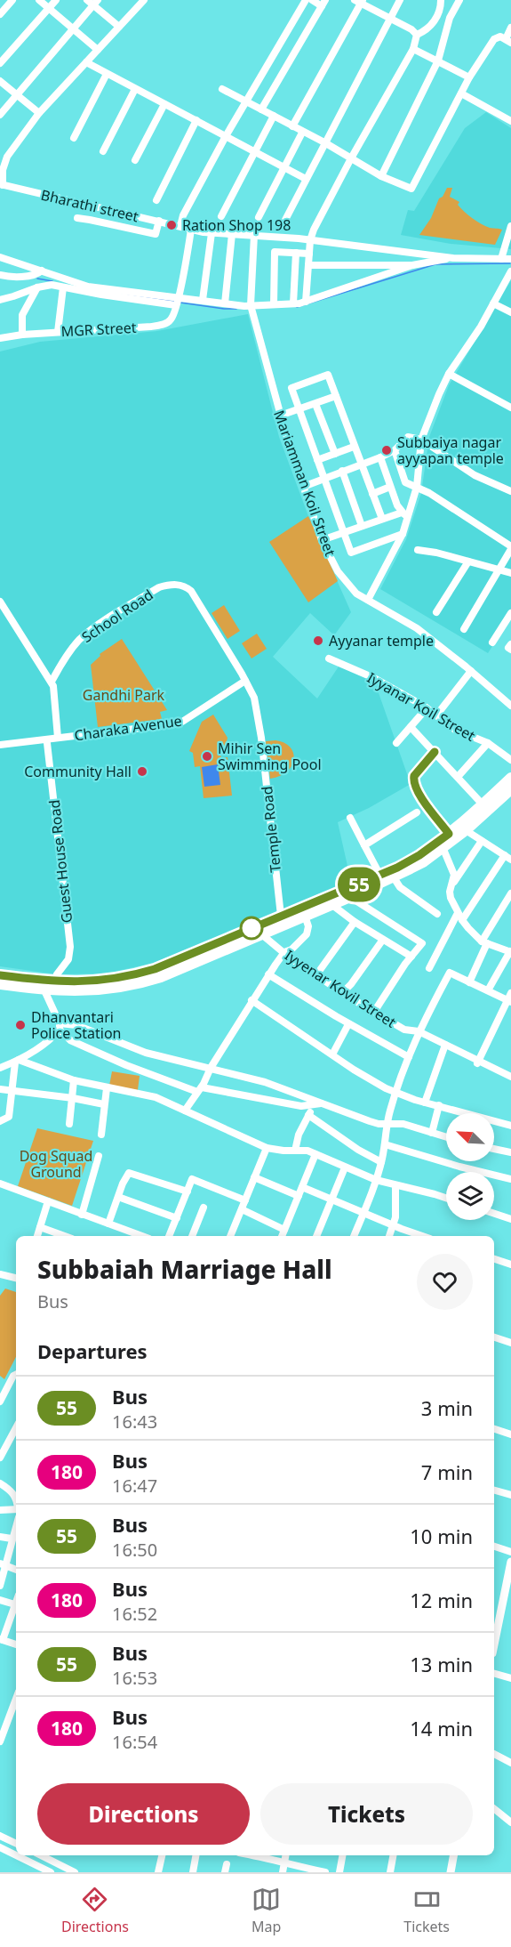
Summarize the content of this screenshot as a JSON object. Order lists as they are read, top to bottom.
{
  "streets": {
    "street": [
      "Bharathi street",
      "MGR Street",
      "Mariamman Koil Street",
      "School Road",
      "Iyyanar Koil Street",
      "Charaka Avenue",
      "Temple Road",
      "Guest House Road",
      "Iyyenar Kovil Street"
    ]
  },
  "crossings": [
    ["School Road", "Charaka Avenue"],
    ["School Road", "Temple Road"],
    ["Charaka Avenue", "Temple Road"],
    ["Charaka Avenue", "Guest House Road"]
  ],
  "parks": ["Gandhi Park", "Dog Squad Ground"],
  "places": [
    "Ration Shop 198",
    "Subbaiya nagar ayyapan temple",
    "Ayyanar temple",
    "Mihir Sen Swimming Pool",
    "Community Hall",
    "Dhanvantari Police Station"
  ],
  "lines": ["bus line 55"],
  "north": "top left",
  "page": {
    "on_map": "55",
    "heading": [
      ["Subbaiah Marriage Hall", "Bus"],
      "Departures"
    ],
    "list": [
      {
        "mark": "55",
        "name": "Bus",
        "note": "16:43",
        "value": "3 min"
      },
      {
        "mark": "180",
        "name": "Bus",
        "note": "16:47",
        "value": "7 min"
      },
      {
        "mark": "55",
        "name": "Bus",
        "note": "16:50",
        "value": "10 min"
      },
      {
        "mark": "180",
        "name": "Bus",
        "note": "16:52",
        "value": "12 min"
      },
      {
        "mark": "55",
        "name": "Bus",
        "note": "16:53",
        "value": "13 min"
      },
      {
        "mark": "180",
        "name": "Bus",
        "note": "16:54",
        "value": "14 min"
      }
    ],
    "buttons": ["Directions", "Tickets"],
    "tabs": ["Directions", "Map", "Tickets"]
  }
}
